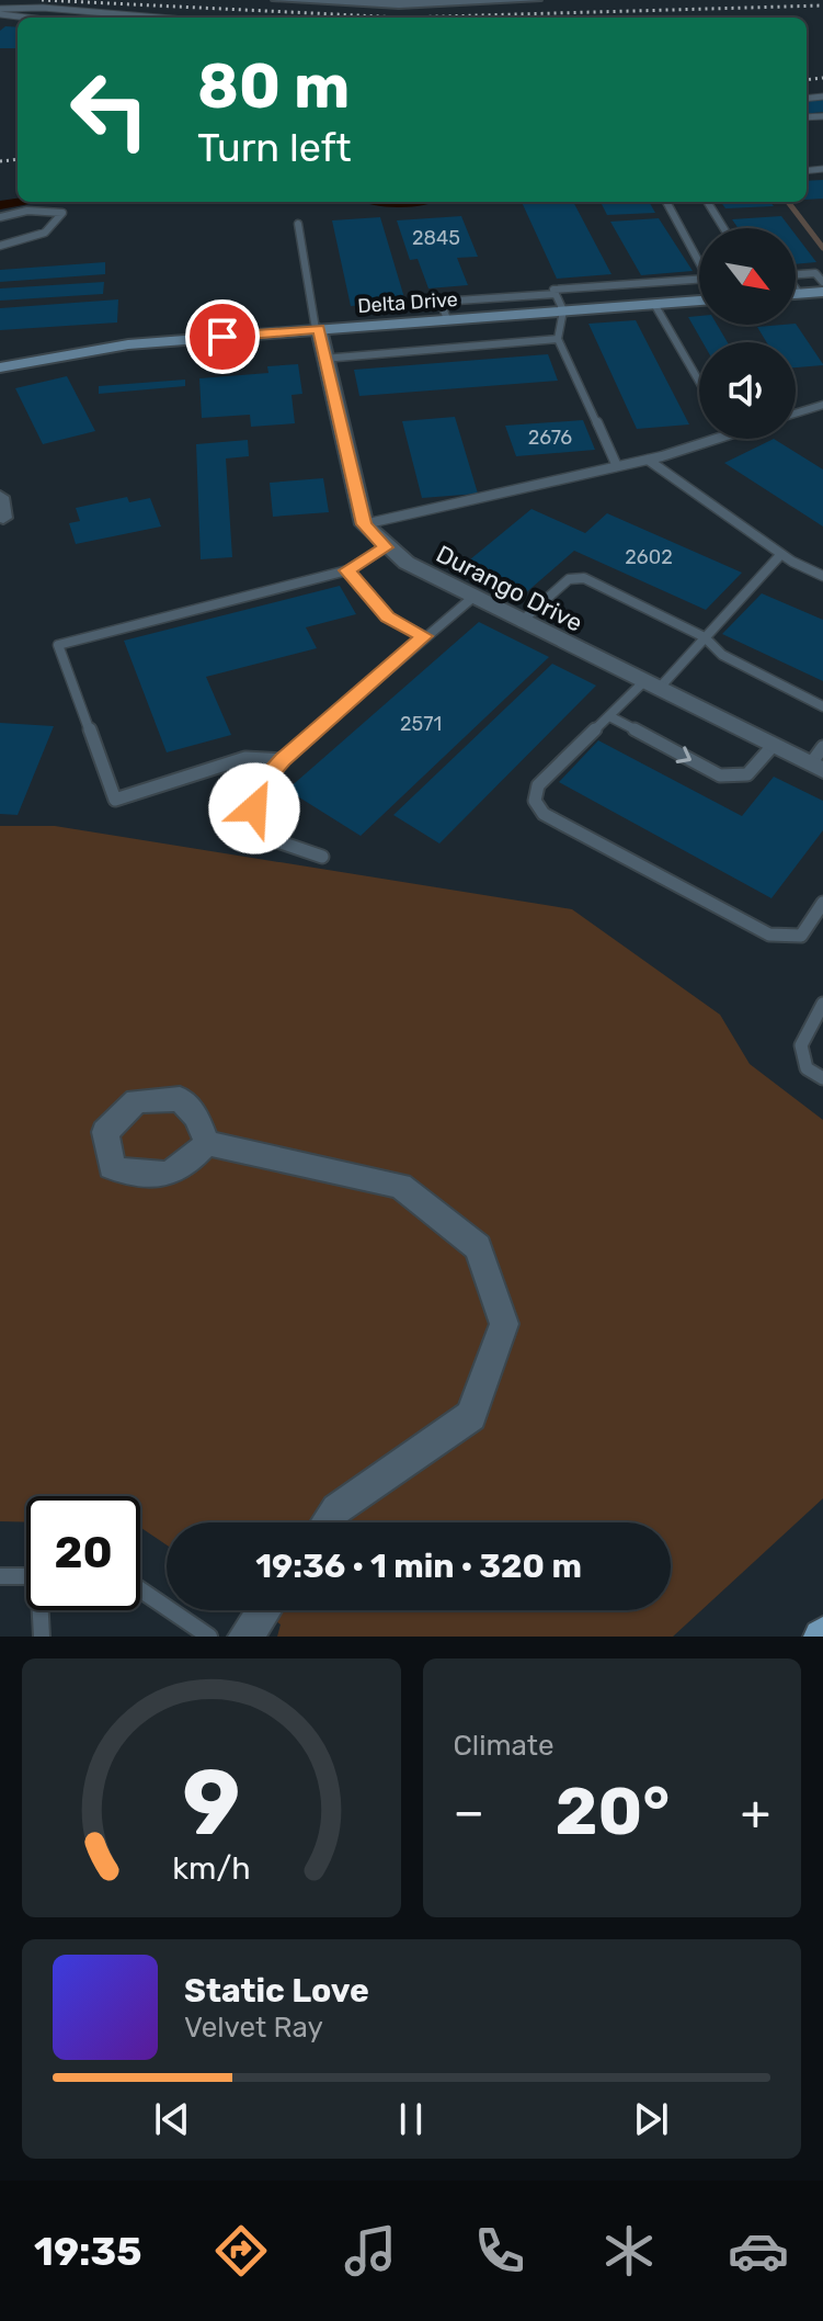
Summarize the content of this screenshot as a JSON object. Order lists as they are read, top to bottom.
{
  "streets": {
    "main road": ["Delta Drive"],
    "street": ["Durango Drive"]
  },
  "crossings": [
    ["Delta Drive", "Durango Drive"]
  ],
  "house_numbers": [
    "2845",
    "2676",
    "2602",
    "2571"
  ],
  "north": "bottom right",
  "page": {
    "turn": ["80 m", "Turn left"],
    "limit": "20",
    "trip": "19:36 · 1 min · 320 m",
    "tile": "Climate",
    "heat": ["−", "20°", "+"],
    "song": ["Static Love", "Velvet Ray"],
    "tabs": "19:35",
    "gauge": ["9", "km/h"]
  }
}
